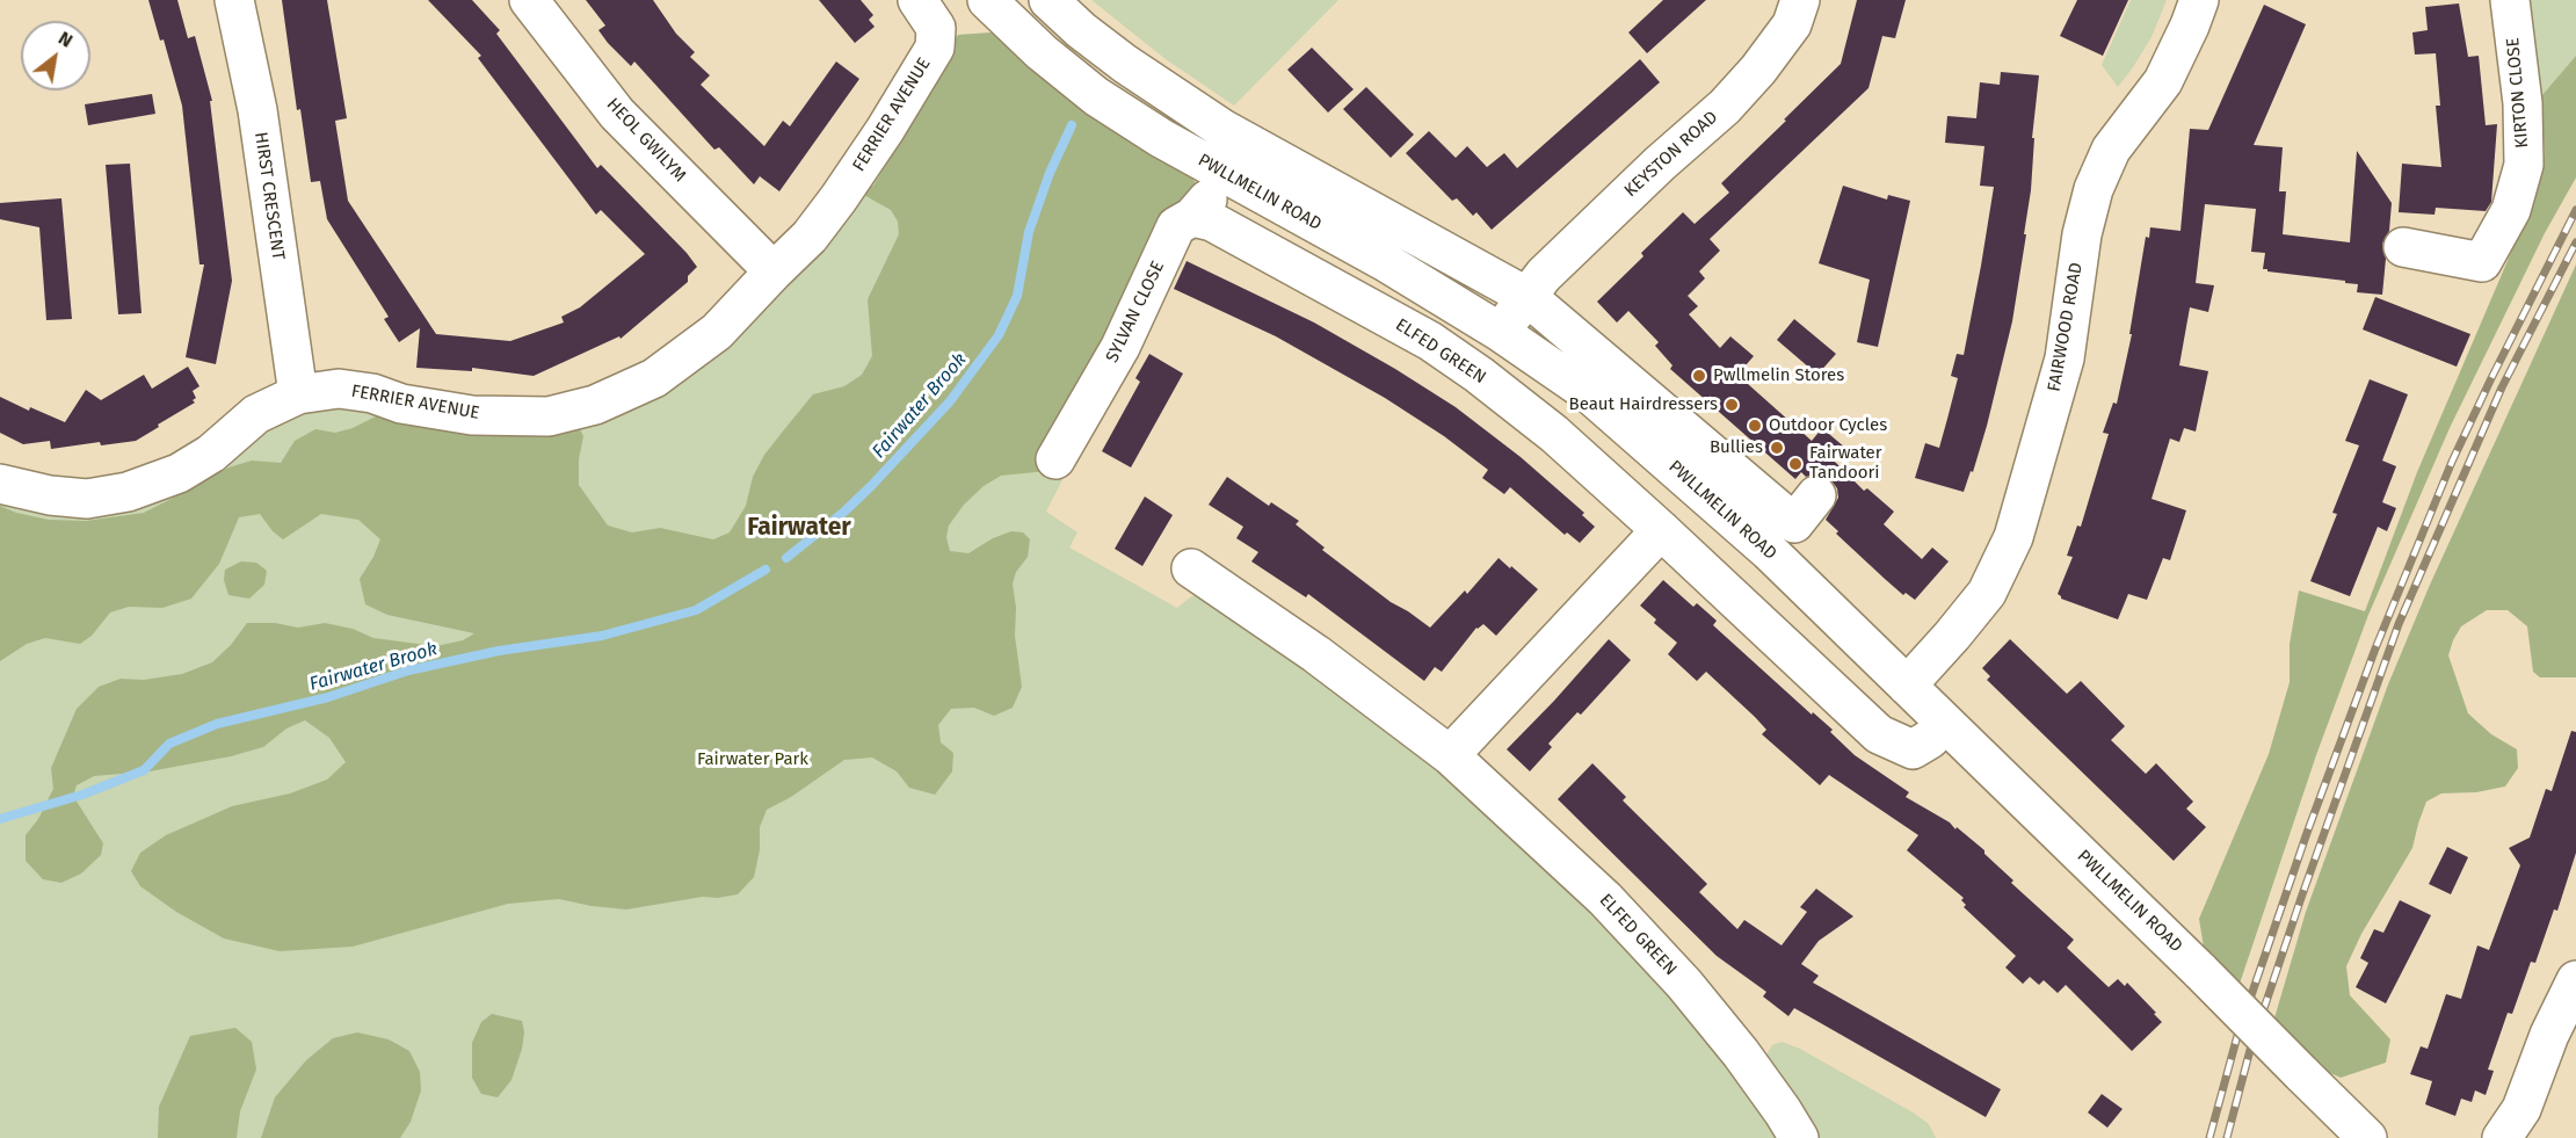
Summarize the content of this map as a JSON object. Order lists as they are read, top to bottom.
{
  "streets": {
    "street": [
      "KIRTON CLOSE",
      "FERRIER AVENUE",
      "HEOL GWILYM",
      "KEYSTON ROAD",
      "PWLLMELIN ROAD",
      "HIRST CRESCENT",
      "SYLVAN CLOSE",
      "FAIRWOOD ROAD",
      "ELFED GREEN"
    ]
  },
  "crossings": [
    ["FERRIER AVENUE", "HEOL GWILYM"],
    ["FERRIER AVENUE", "HIRST CRESCENT"],
    ["KEYSTON ROAD", "PWLLMELIN ROAD"],
    ["PWLLMELIN ROAD", "SYLVAN CLOSE"],
    ["PWLLMELIN ROAD", "FAIRWOOD ROAD"],
    ["PWLLMELIN ROAD", "ELFED GREEN"],
    ["SYLVAN CLOSE", "ELFED GREEN"]
  ],
  "districts": ["Fairwater"],
  "water": ["Fairwater Brook"],
  "parks": ["Fairwater Park"],
  "places": [
    "Pwllmelin Stores",
    "Beaut Hairdressers",
    "Outdoor Cycles",
    "Bullies",
    "Fairwater Tandoori"
  ],
  "north": "top right"
}
